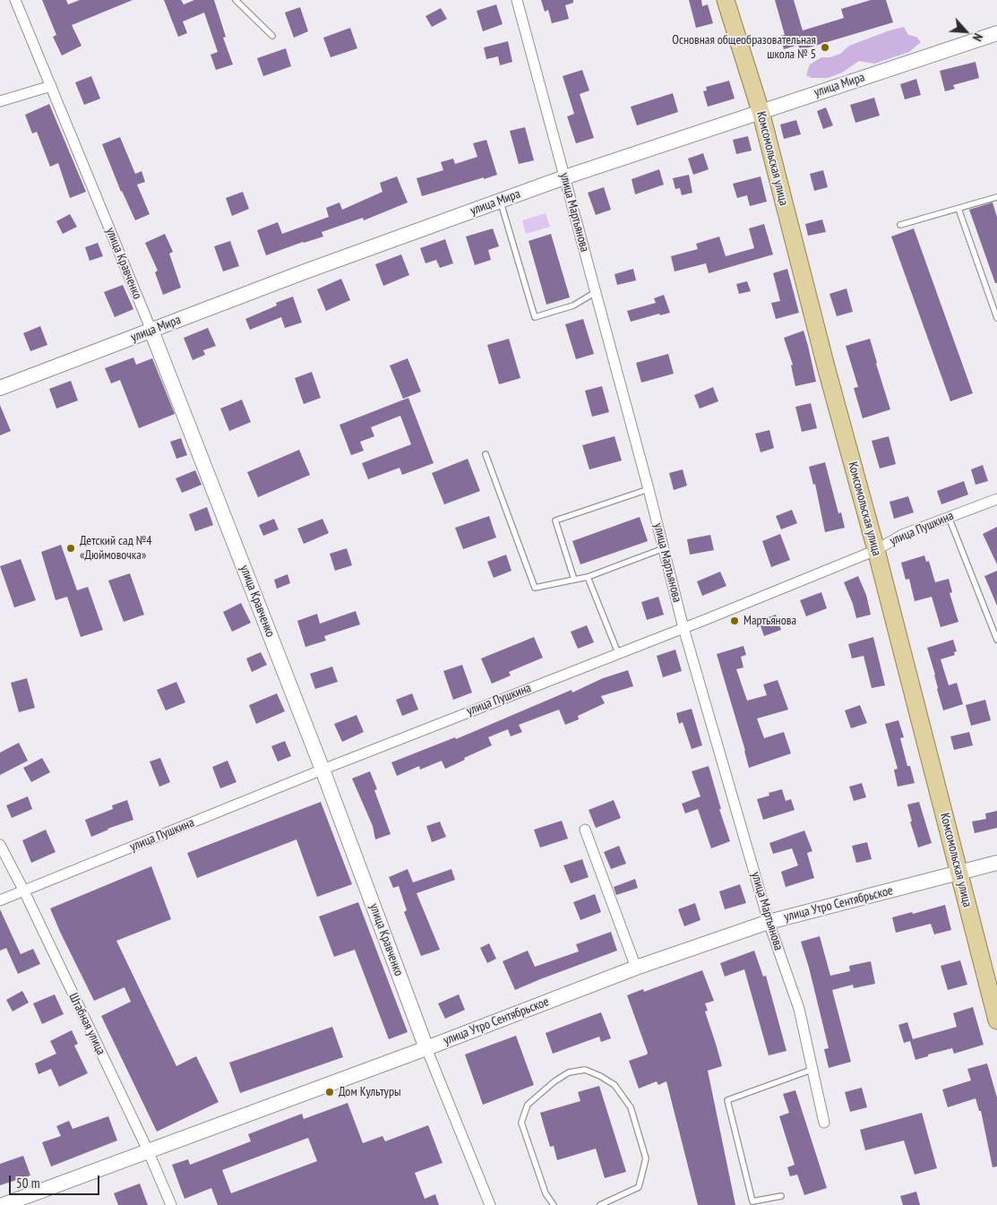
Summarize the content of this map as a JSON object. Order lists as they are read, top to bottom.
{
  "streets": {
    "main road": ["Комсомольская улица"],
    "street": [
      "улица Мира",
      "улица Мартьянова",
      "улица Кравченко",
      "улица Пушкина",
      "улица Утро Сентябрьское",
      "Штабная улица"
    ]
  },
  "crossings": [
    ["улица Мира", "Комсомольская улица"],
    ["улица Мира", "улица Мартьянова"],
    ["улица Мира", "улица Кравченко"],
    ["Комсомольская улица", "улица Пушкина"],
    ["Комсомольская улица", "улица Утро Сентябрьское"],
    ["улица Мартьянова", "улица Пушкина"],
    ["улица Мартьянова", "улица Утро Сентябрьское"],
    ["улица Кравченко", "улица Пушкина"],
    ["улица Кравченко", "улица Утро Сентябрьское"],
    ["улица Пушкина", "Штабная улица"],
    ["улица Утро Сентябрьское", "Штабная улица"]
  ],
  "places": [
    "Основная общеобразовательная школа № 5",
    "Детский сад №4 «Дюймовочка»",
    "Мартьянова",
    "Дом Культуры"
  ],
  "scale_bar": "50 m",
  "north": "bottom right"
}
